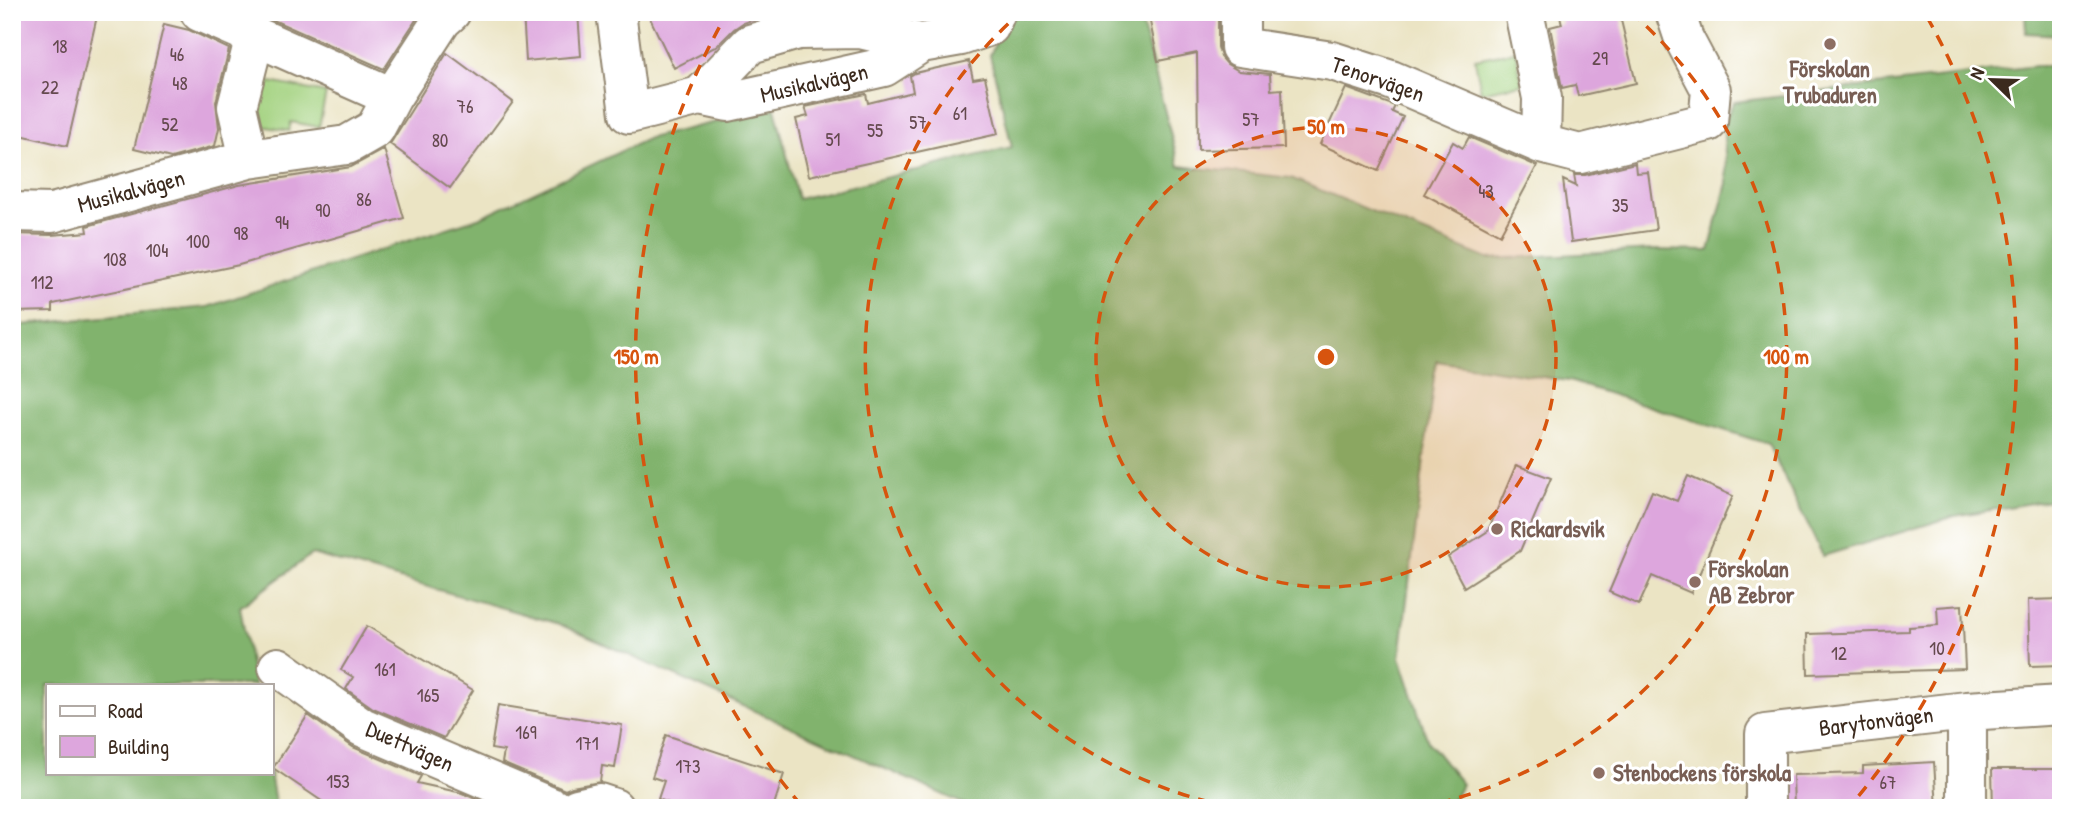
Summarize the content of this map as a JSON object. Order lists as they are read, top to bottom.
{
  "streets": {
    "street": [
      "Tenorvägen",
      "Musikalvägen",
      "Barytonvägen",
      "Duettvägen"
    ]
  },
  "places": [
    "Förskolan Trubaduren",
    "Rickardsvik",
    "Förskolan AB Zebror",
    "Stenbockens förskola"
  ],
  "house_numbers": [
    "18",
    "46",
    "29",
    "48",
    "22",
    "76",
    "61",
    "57",
    "57",
    "52",
    "55",
    "51",
    "80",
    "43",
    "86",
    "35",
    "90",
    "94",
    "98",
    "100",
    "104",
    "108",
    "112",
    "10",
    "12",
    "161",
    "165",
    "169",
    "171",
    "173",
    "153",
    "67"
  ],
  "legend": ["Road", "Building"],
  "north": "top left",
  "rings": ["50 m", "100 m", "150 m"]
}
